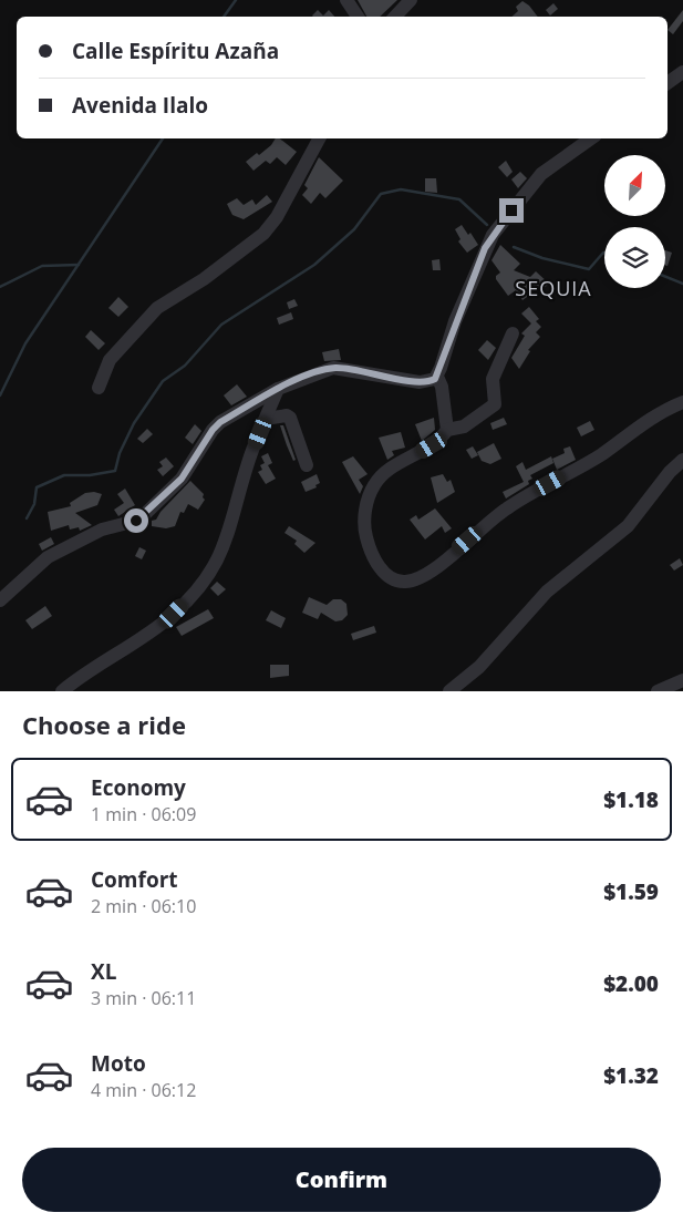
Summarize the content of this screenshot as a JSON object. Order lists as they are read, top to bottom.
{
  "districts": ["SEQUIA"],
  "north": "top right",
  "page": {
    "banner": ["Calle Espíritu Azaña", "Avenida Ilalo"],
    "heading": "Choose a ride",
    "list": [
      {
        "name": "Economy",
        "note": "1 min · 06:09",
        "value": "$1.18"
      },
      {
        "name": "Comfort",
        "note": "2 min · 06:10",
        "value": "$1.59"
      },
      {
        "name": "XL",
        "note": "3 min · 06:11",
        "value": "$2.00"
      },
      {
        "name": "Moto",
        "note": "4 min · 06:12",
        "value": "$1.32"
      }
    ],
    "buttons": "Confirm"
  }
}
